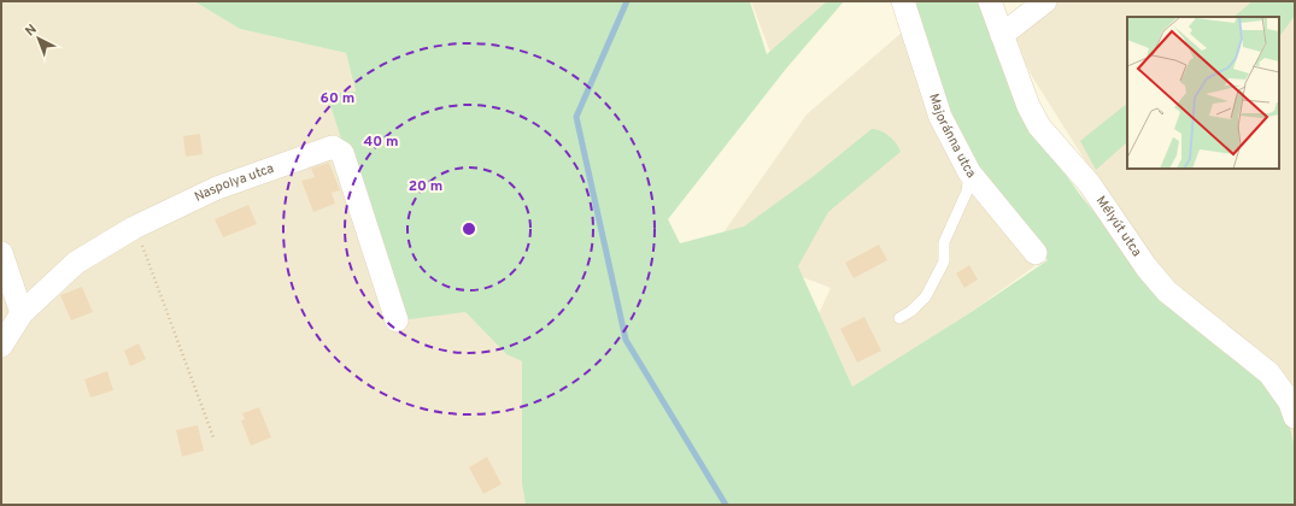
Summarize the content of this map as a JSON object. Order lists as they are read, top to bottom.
{
  "streets": {
    "street": ["Majoránna utca", "Naspolya utca", "Mélyút utca"]
  },
  "north": "top left",
  "rings": ["60 m", "40 m", "20 m"]
}
